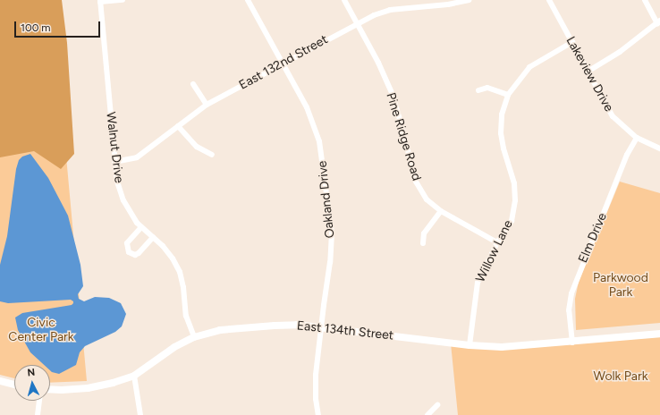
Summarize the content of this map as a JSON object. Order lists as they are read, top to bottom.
{
  "streets": {
    "street": [
      "East 132nd Street",
      "Lakeview Drive",
      "Pine Ridge Road",
      "Walnut Drive",
      "Oakland Drive",
      "Elm Drive",
      "Willow Lane",
      "East 134th Street"
    ]
  },
  "crossings": [
    ["East 132nd Street", "Pine Ridge Road"],
    ["East 132nd Street", "Walnut Drive"],
    ["East 132nd Street", "Oakland Drive"],
    ["Lakeview Drive", "Elm Drive"],
    ["Lakeview Drive", "Willow Lane"],
    ["Pine Ridge Road", "Willow Lane"],
    ["Walnut Drive", "East 134th Street"],
    ["Oakland Drive", "East 134th Street"],
    ["Elm Drive", "East 134th Street"],
    ["Willow Lane", "East 134th Street"]
  ],
  "parks": ["Parkwood Park", "Civic Center Park", "Wolk Park"],
  "scale_bar": "100 m",
  "north": "top"
}
